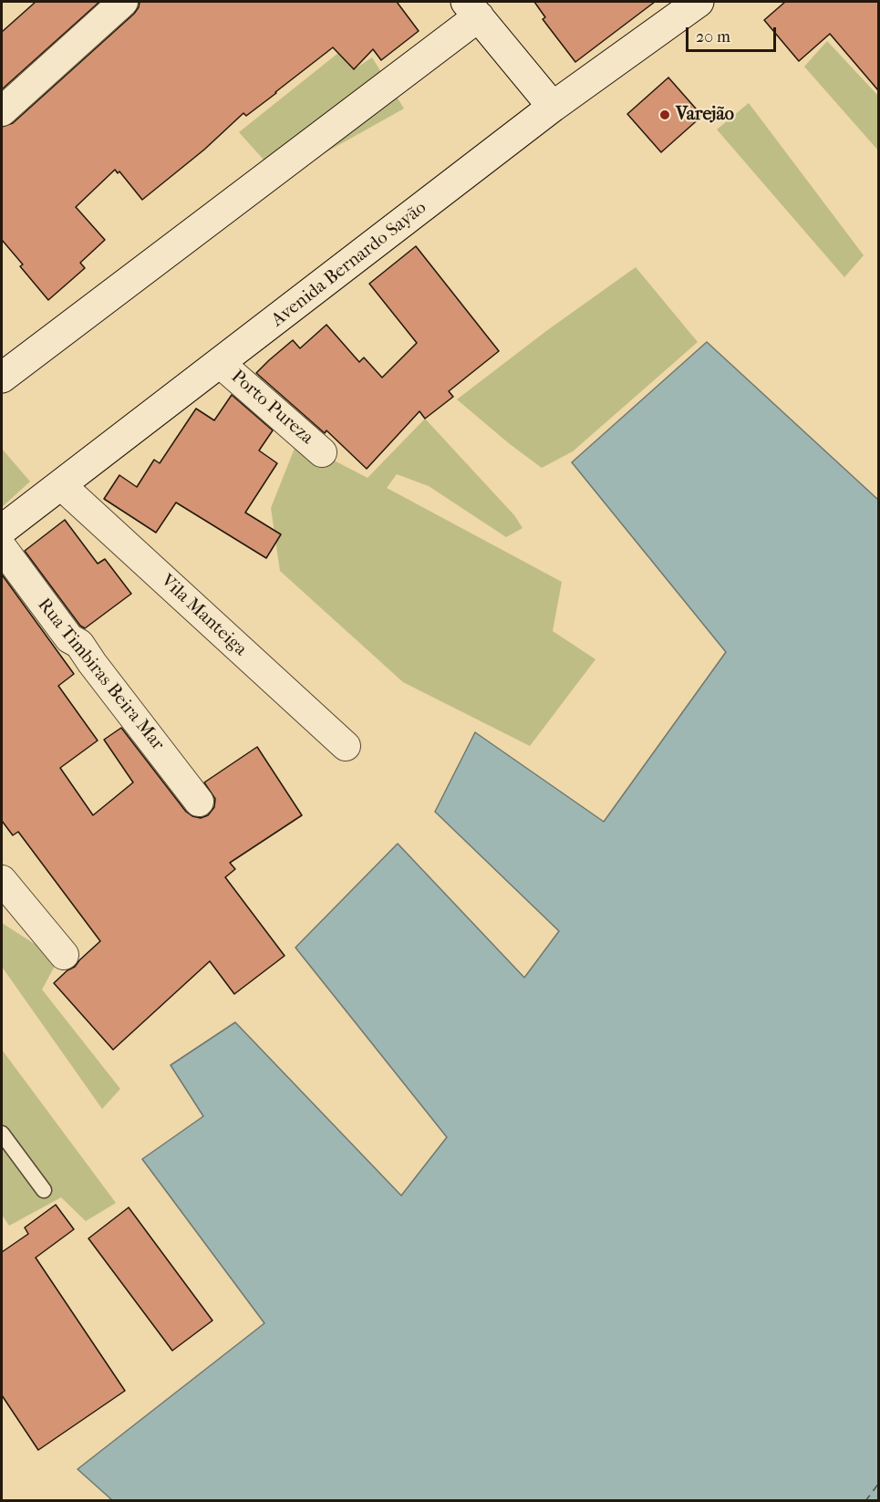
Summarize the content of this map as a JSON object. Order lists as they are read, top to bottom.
{
  "streets": {
    "street": [
      "Avenida Bernardo Sayão",
      "Porto Pureza",
      "Vila Manteiga",
      "Rua Timbiras Beira Mar"
    ]
  },
  "crossings": [
    ["Avenida Bernardo Sayão", "Porto Pureza"],
    ["Avenida Bernardo Sayão", "Vila Manteiga"]
  ],
  "places": ["Varejão"],
  "scale_bar": "20 m"
}
